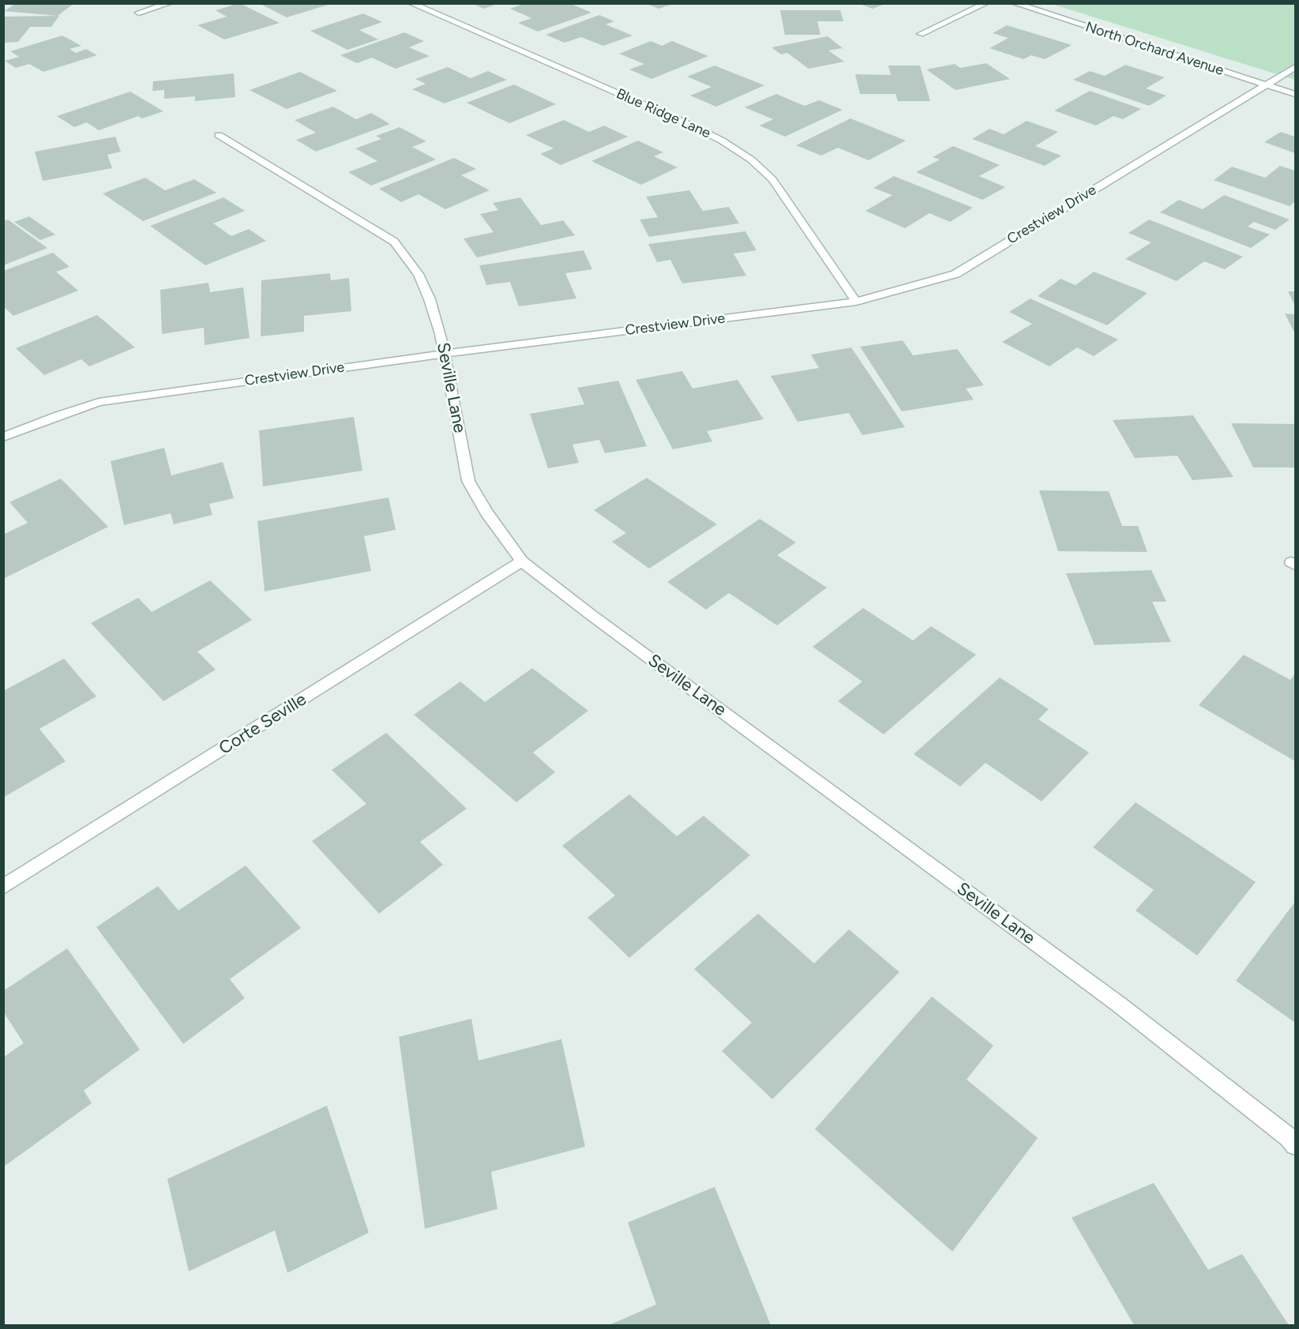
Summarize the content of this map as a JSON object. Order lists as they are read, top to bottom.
{
  "streets": {
    "street": [
      "North Orchard Avenue",
      "Blue Ridge Lane",
      "Crestview Drive",
      "Seville Lane",
      "Corte Seville"
    ]
  },
  "crossings": [
    ["North Orchard Avenue", "Crestview Drive"],
    ["Blue Ridge Lane", "Crestview Drive"],
    ["Crestview Drive", "Seville Lane"],
    ["Seville Lane", "Corte Seville"]
  ]
}
